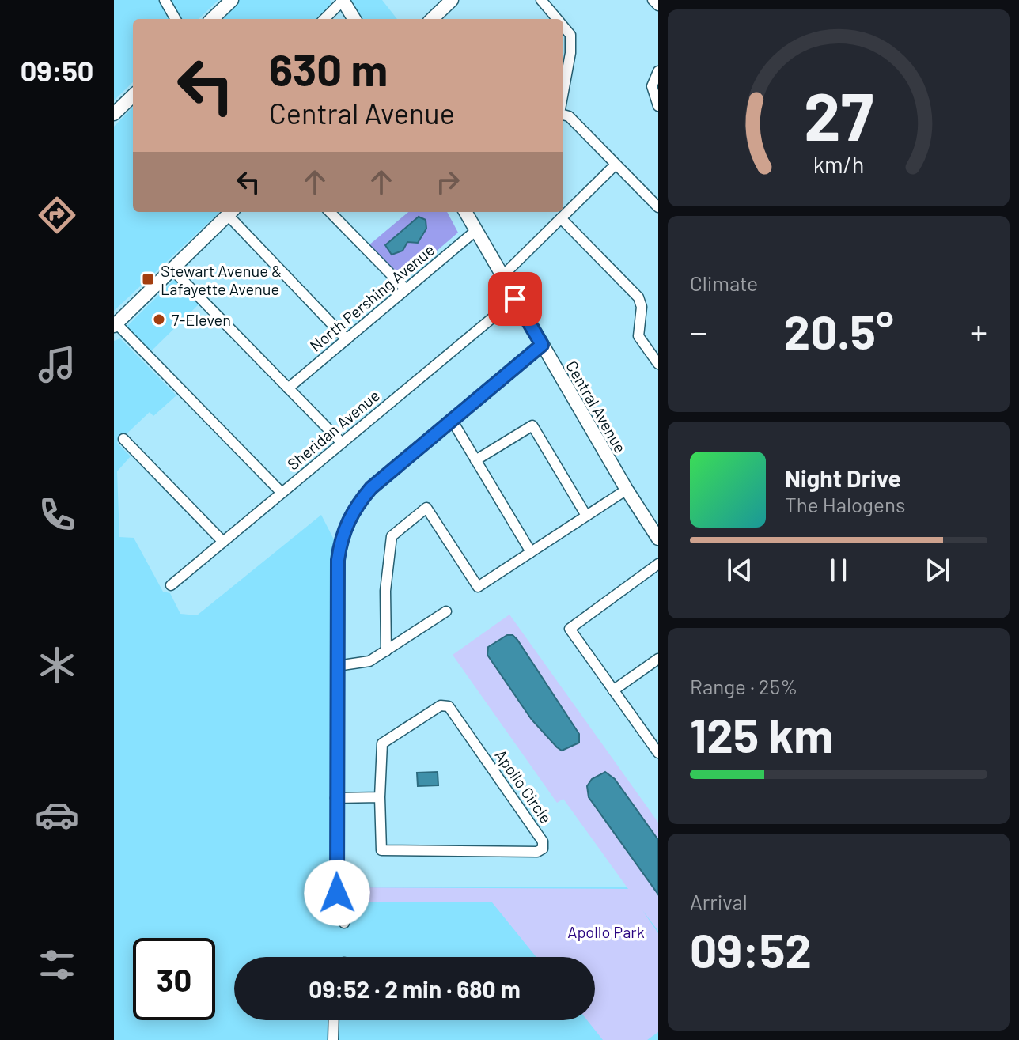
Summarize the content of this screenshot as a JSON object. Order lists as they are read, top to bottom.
{
  "streets": {
    "main road": ["Central Avenue"],
    "street": ["North Pershing Avenue", "Sheridan Avenue", "Apollo Circle"]
  },
  "crossings": [
    ["North Pershing Avenue", "Central Avenue"],
    ["Central Avenue", "Sheridan Avenue"]
  ],
  "parks": ["Apollo Park"],
  "places": {
    "transit": ["Stewart Avenue & Lafayette Avenue"],
    "other": ["7-Eleven"]
  },
  "page": {
    "tabs": "09:50",
    "turn": ["630 m", "Central Avenue"],
    "tile": [
      "Climate",
      ["Range · 25%", "125 km"],
      ["Arrival", "09:52"]
    ],
    "heat": ["−", "20.5°", "+"],
    "song": ["Night Drive", "The Halogens"],
    "limit": "30",
    "trip": "09:52 · 2 min · 680 m",
    "gauge": ["27", "km/h"]
  }
}
